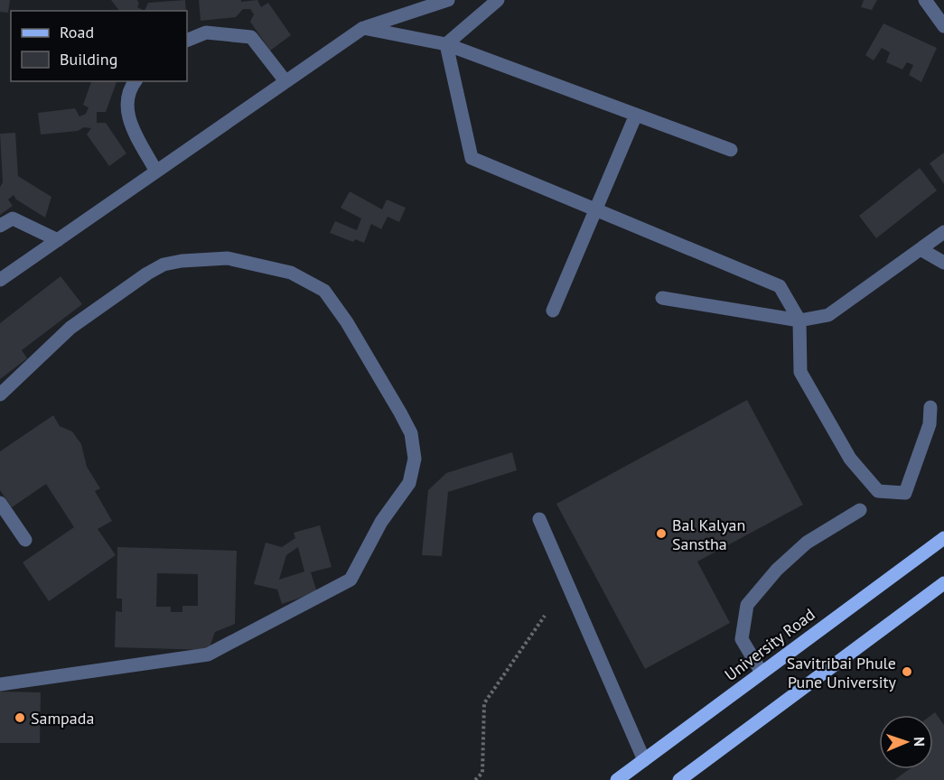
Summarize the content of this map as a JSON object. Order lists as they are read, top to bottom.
{
  "streets": {
    "main road": ["University Road"]
  },
  "places": ["Bal Kalyan Sanstha", "Savitribai Phule Pune University", "Sampada"],
  "legend": ["Road", "Building"],
  "north": "right"
}
